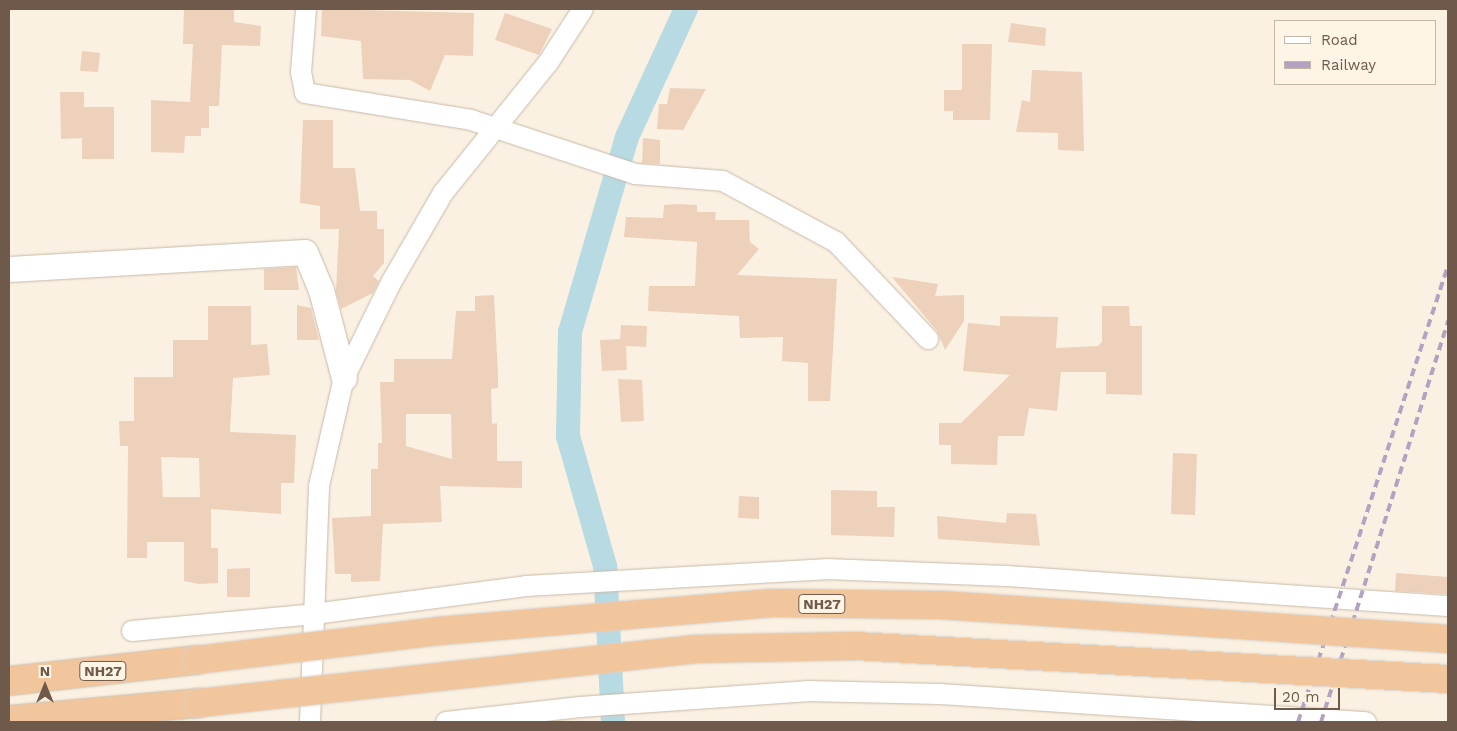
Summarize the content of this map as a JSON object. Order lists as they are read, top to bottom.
{
  "streets": {
    "highway": ["NH27"]
  },
  "legend": ["Road", "Railway"],
  "scale_bar": "20 m",
  "north": "top"
}
